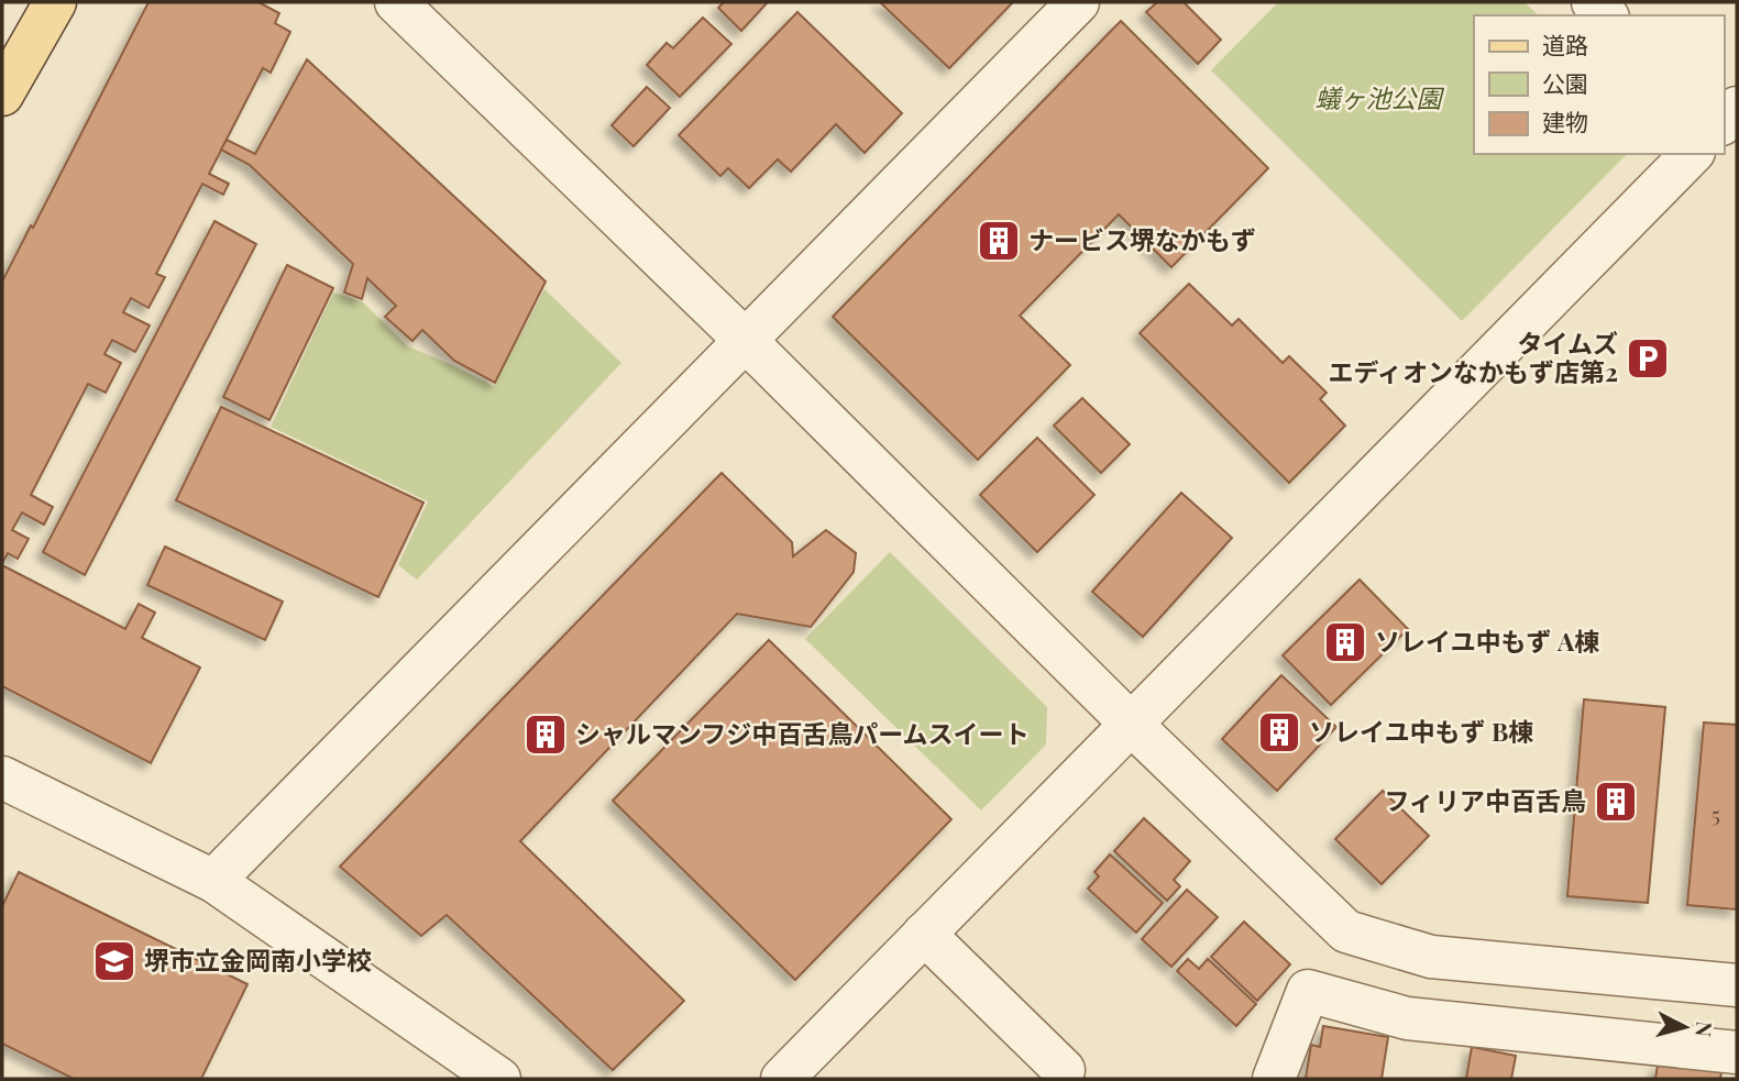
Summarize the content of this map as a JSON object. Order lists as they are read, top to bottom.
{
  "parks": ["蟻ヶ池公園"],
  "places": {
    "building": [
      "ナービス堺なかもず",
      "ソレイユ中もず A棟",
      "ソレイユ中もず B棟",
      "シャルマンフジ中百舌鳥パームスイート",
      "フィリア中百舌鳥"
    ],
    "parking": ["タイムズ エディオンなかもず店第2"],
    "school or university": ["堺市立金岡南小学校"]
  },
  "house_numbers": ["5"],
  "legend": ["道路", "公園", "建物"],
  "north": "right"
}
